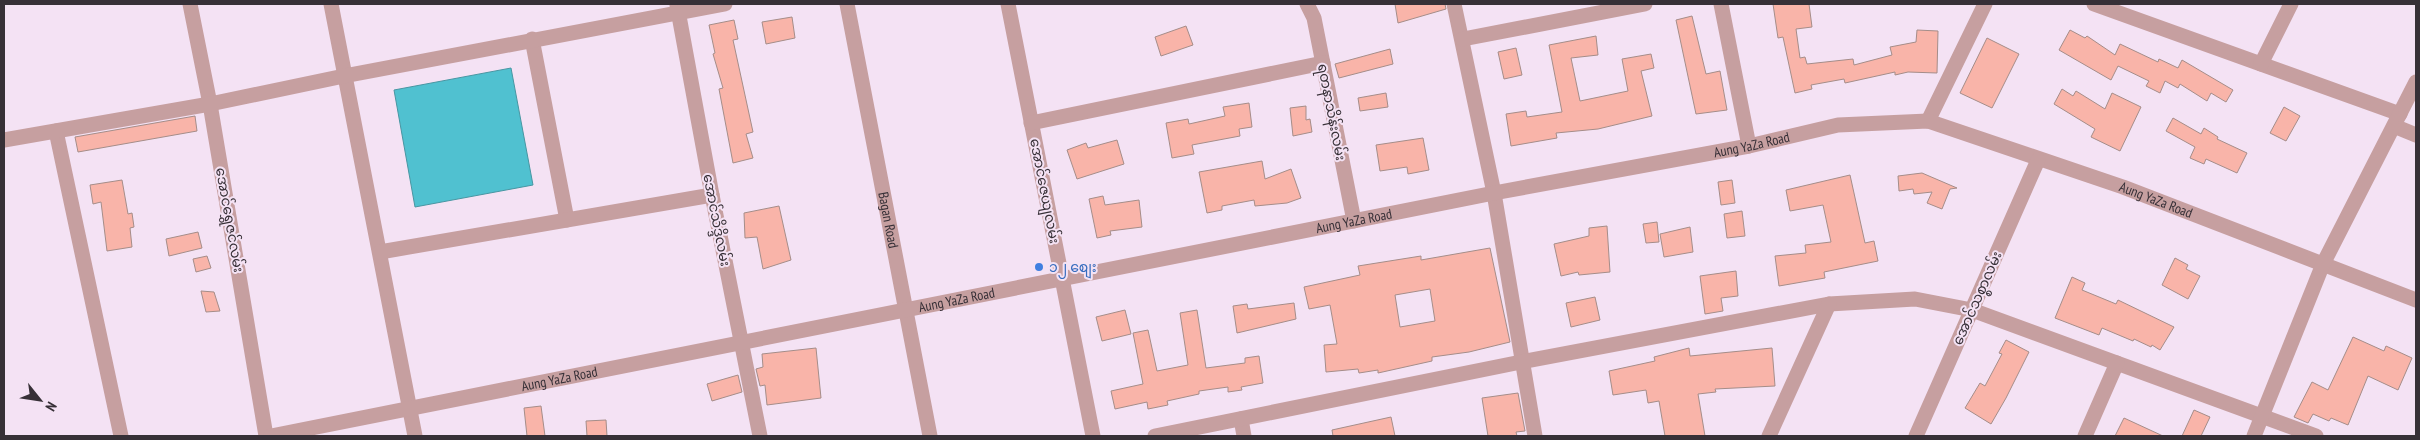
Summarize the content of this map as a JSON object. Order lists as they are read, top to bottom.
{
  "streets": {
    "street": [
      "ရတနာသိန်းလမ်း",
      "Aung YaZa Road",
      "အောင်ဇေယျလမ်း",
      "အောင်ရွှေဇင်လမ်း",
      "အောင်သိဒ္ဒိလမ်း",
      "Bagan Road",
      "အောင်သစ္စာလမ်း"
    ]
  },
  "crossings": [
    ["ရတနာသိန်းလမ်း", "Aung YaZa Road"],
    ["Aung YaZa Road", "အောင်ဇေယျလမ်း"],
    ["Aung YaZa Road", "အောင်သိဒ္ဒိလမ်း"],
    ["Aung YaZa Road", "Bagan Road"],
    ["Aung YaZa Road", "အောင်သစ္စာလမ်း"]
  ],
  "places": ["၁၂ စျေး"],
  "north": "bottom right"
}
